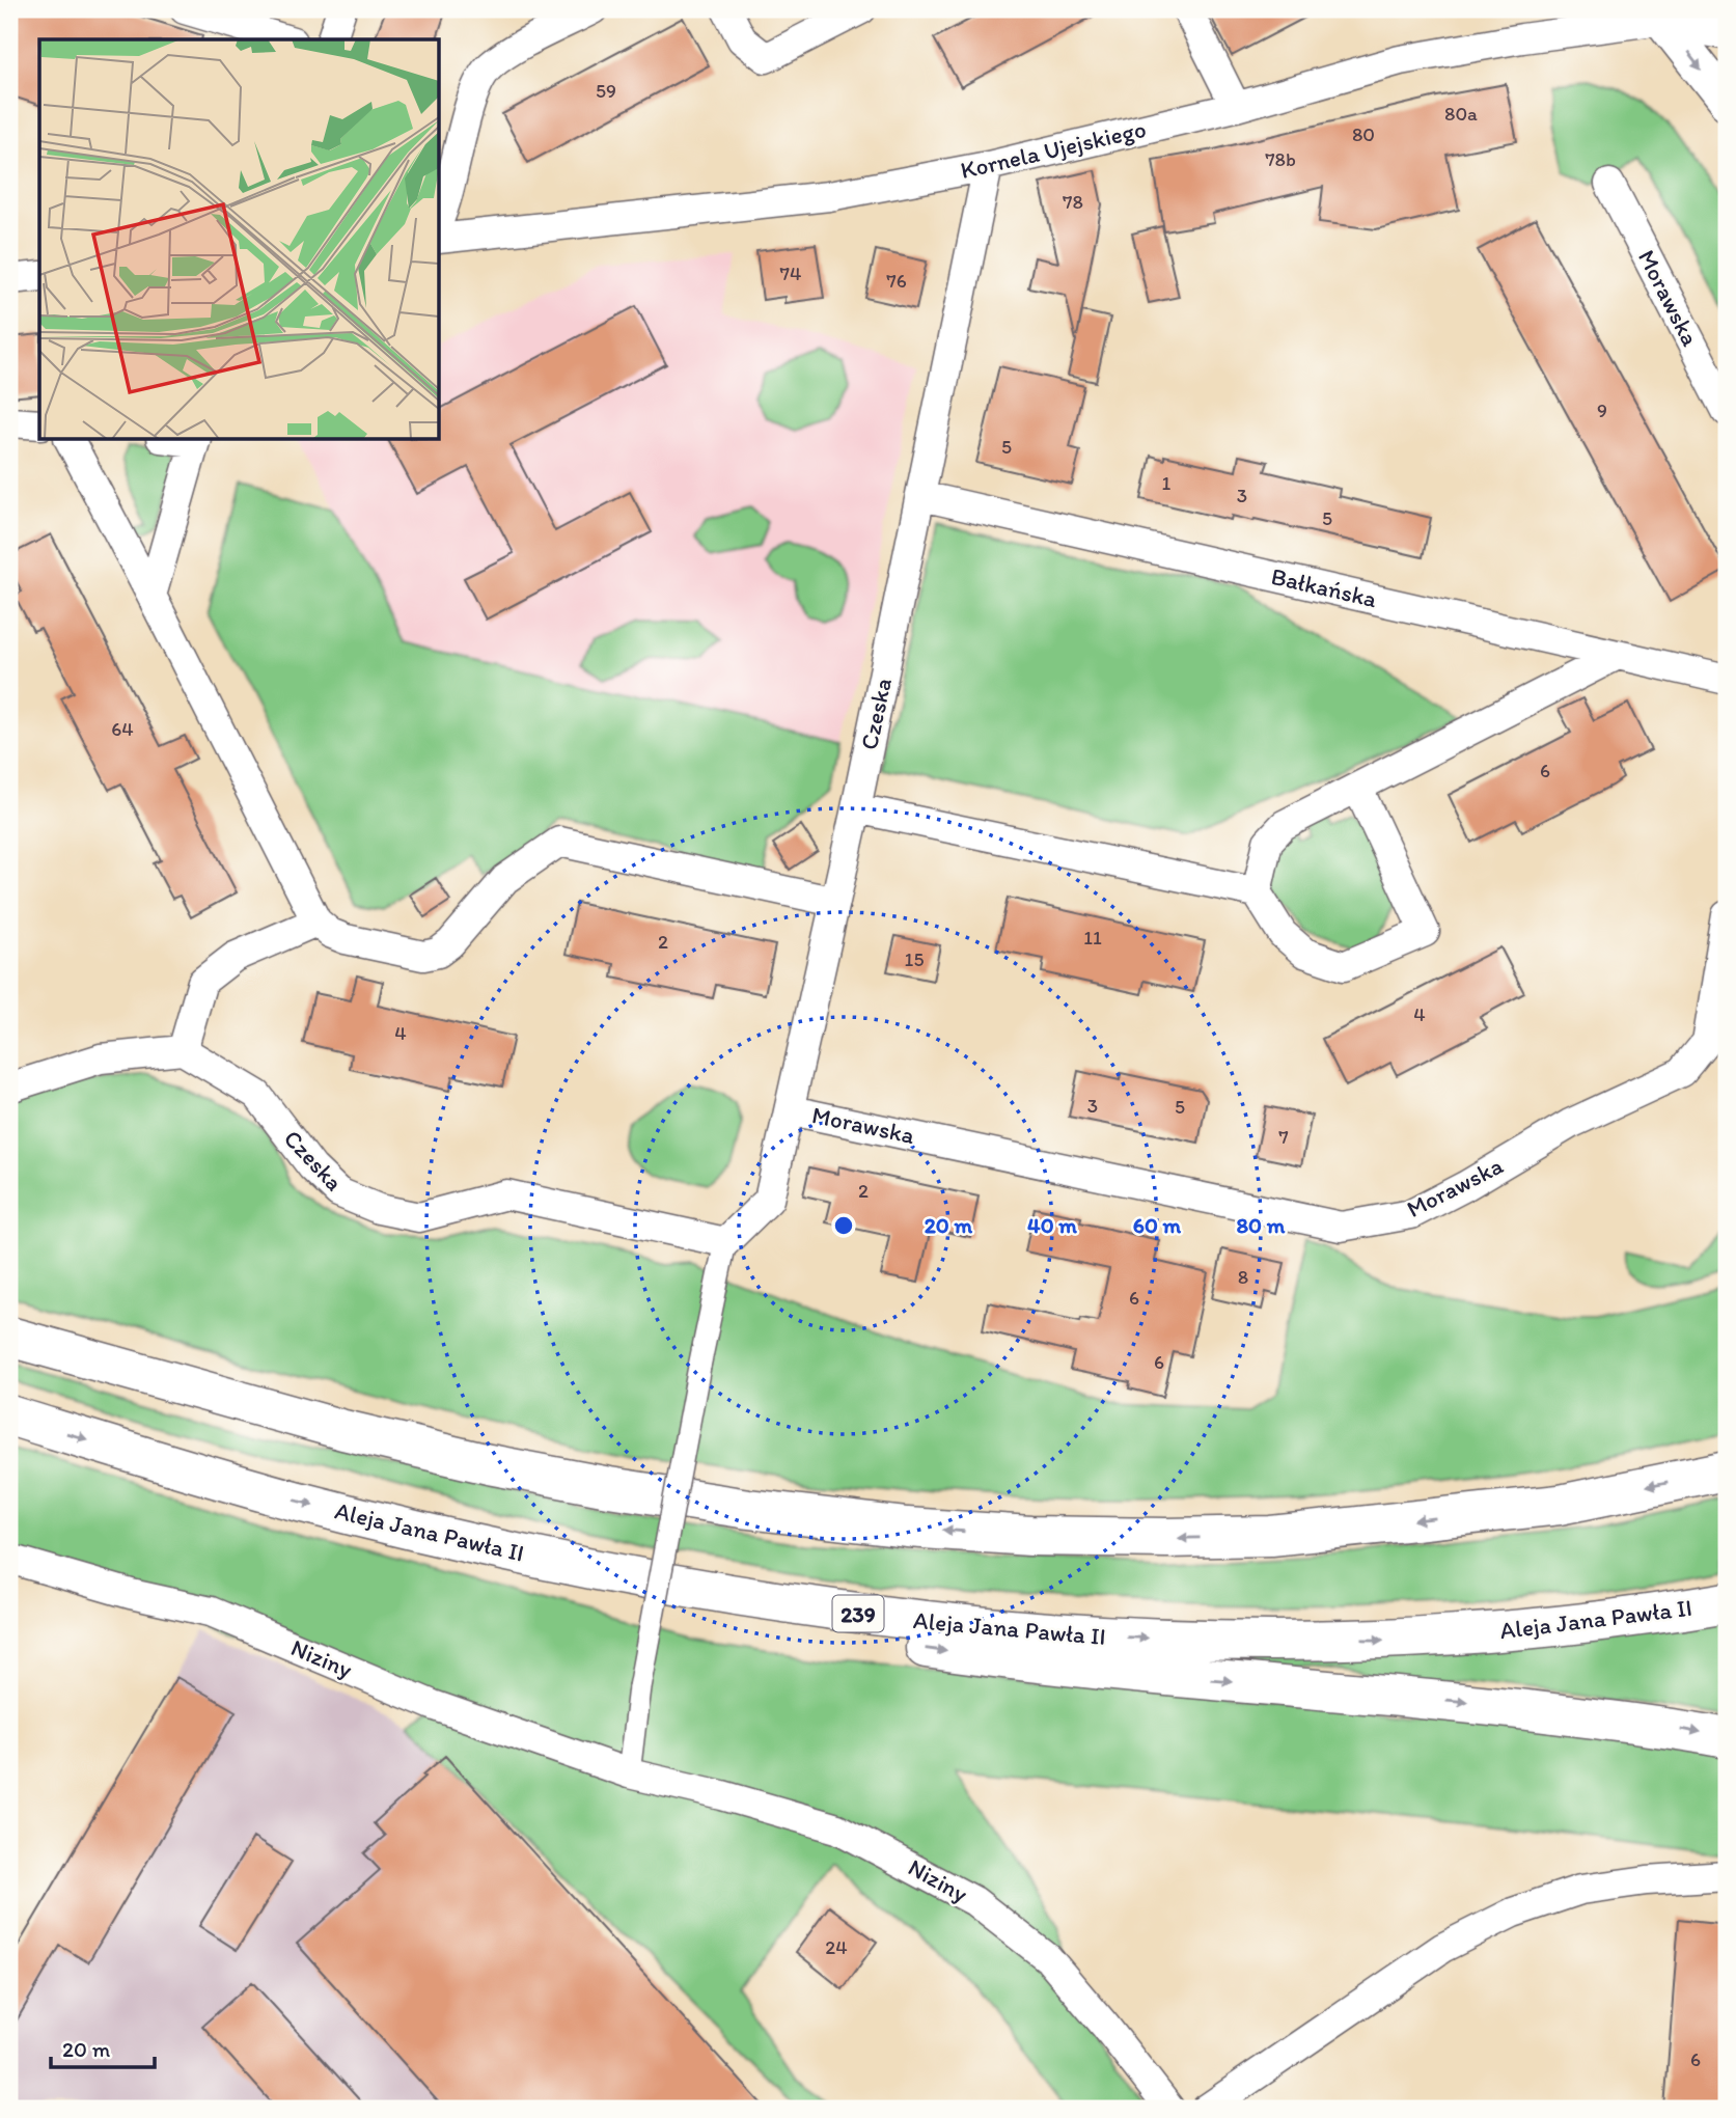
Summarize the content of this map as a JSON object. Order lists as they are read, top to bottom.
{
  "streets": {
    "main road": ["Aleja Jana Pawła II", "239"],
    "street": [
      "Kornela Ujejskiego",
      "Morawska",
      "Bałkańska",
      "Czeska",
      "Niziny"
    ]
  },
  "crossings": [
    ["Kornela Ujejskiego", "Czeska"],
    ["Morawska", "Czeska"],
    ["Bałkańska", "Czeska"]
  ],
  "house_numbers": [
    "59",
    "80a",
    "80",
    "78b",
    "78",
    "74",
    "76",
    "9",
    "5",
    "1",
    "3",
    "5",
    "64",
    "6",
    "11",
    "2",
    "15",
    "4",
    "4",
    "3",
    "5",
    "7",
    "2",
    "8",
    "6",
    "6",
    "24",
    "6"
  ],
  "scale_bar": "20 m",
  "rings": [
    "20 m",
    "40 m",
    "60 m",
    "80 m"
  ]
}
